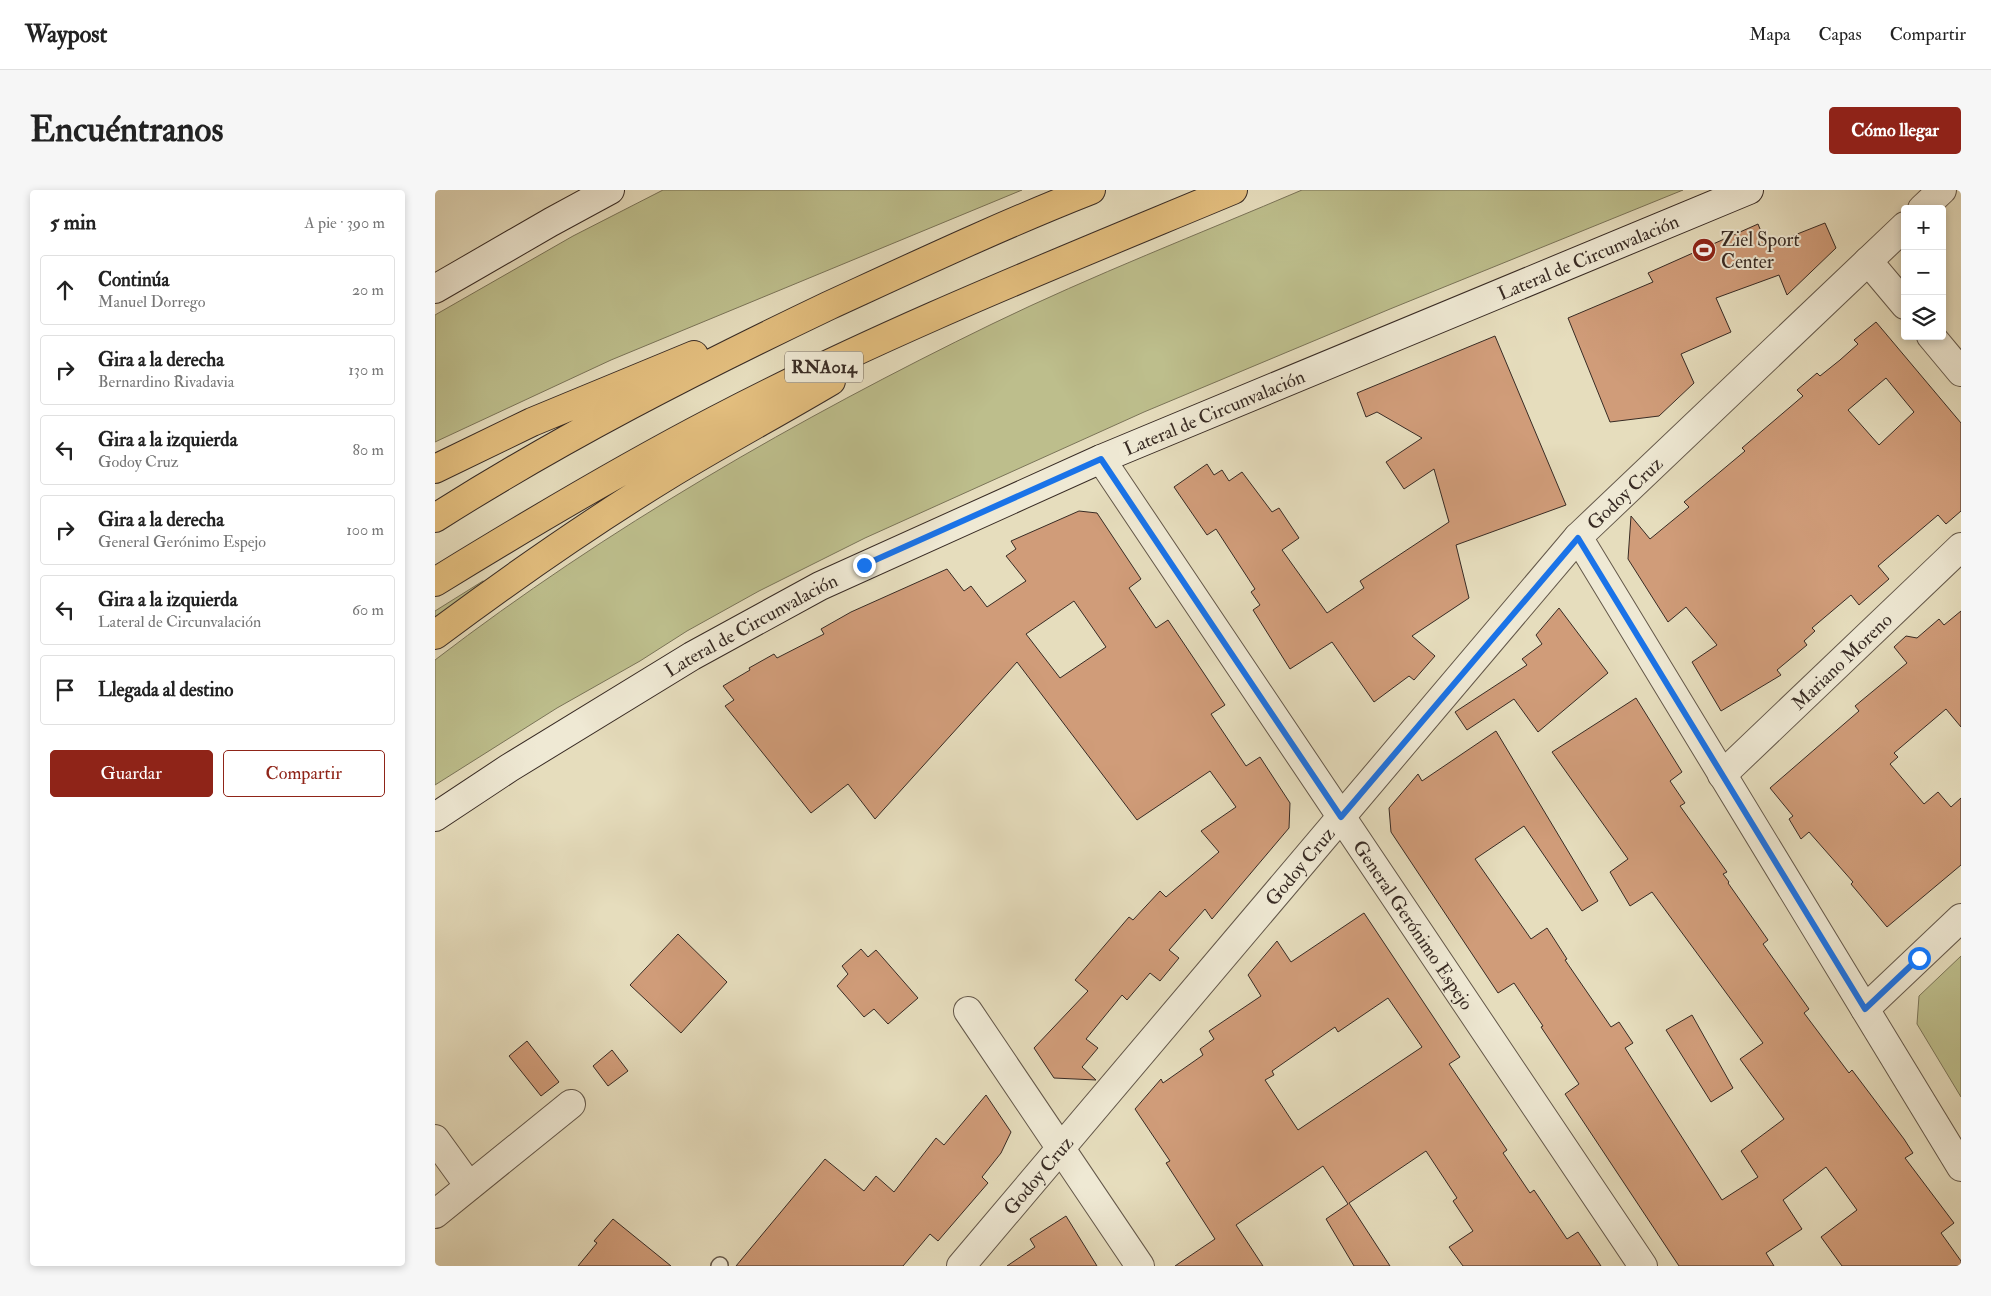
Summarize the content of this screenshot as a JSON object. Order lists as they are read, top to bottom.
{
  "streets": {
    "highway": ["RNA014"],
    "street": [
      "Lateral de Circunvalación",
      "Godoy Cruz",
      "Mariano Moreno",
      "General Gerónimo Espejo"
    ]
  },
  "crossings": [
    ["Lateral de Circunvalación", "General Gerónimo Espejo"],
    ["Godoy Cruz", "General Gerónimo Espejo"]
  ],
  "places": {
    "sports": ["Ziel Sport Center"]
  },
  "page": {
    "header": "Waypost",
    "nav": ["Mapa", "Capas", "Compartir"],
    "buttons": [
      "Cómo llegar",
      ["Guardar", "Compartir"]
    ],
    "title": "Encuéntranos",
    "heading": ["5 min", "A pie · 390 m"],
    "map_buttons": ["+", "−"],
    "list": [
      ["Continúa", "Manuel Dorrego", "20 m"],
      ["Gira a la derecha", "Bernardino Rivadavia", "130 m"],
      ["Gira a la izquierda", "Godoy Cruz", "80 m"],
      ["Gira a la derecha", "General Gerónimo Espejo", "100 m"],
      ["Gira a la izquierda", "Lateral de Circunvalación", "60 m"],
      "Llegada al destino"
    ]
  }
}
